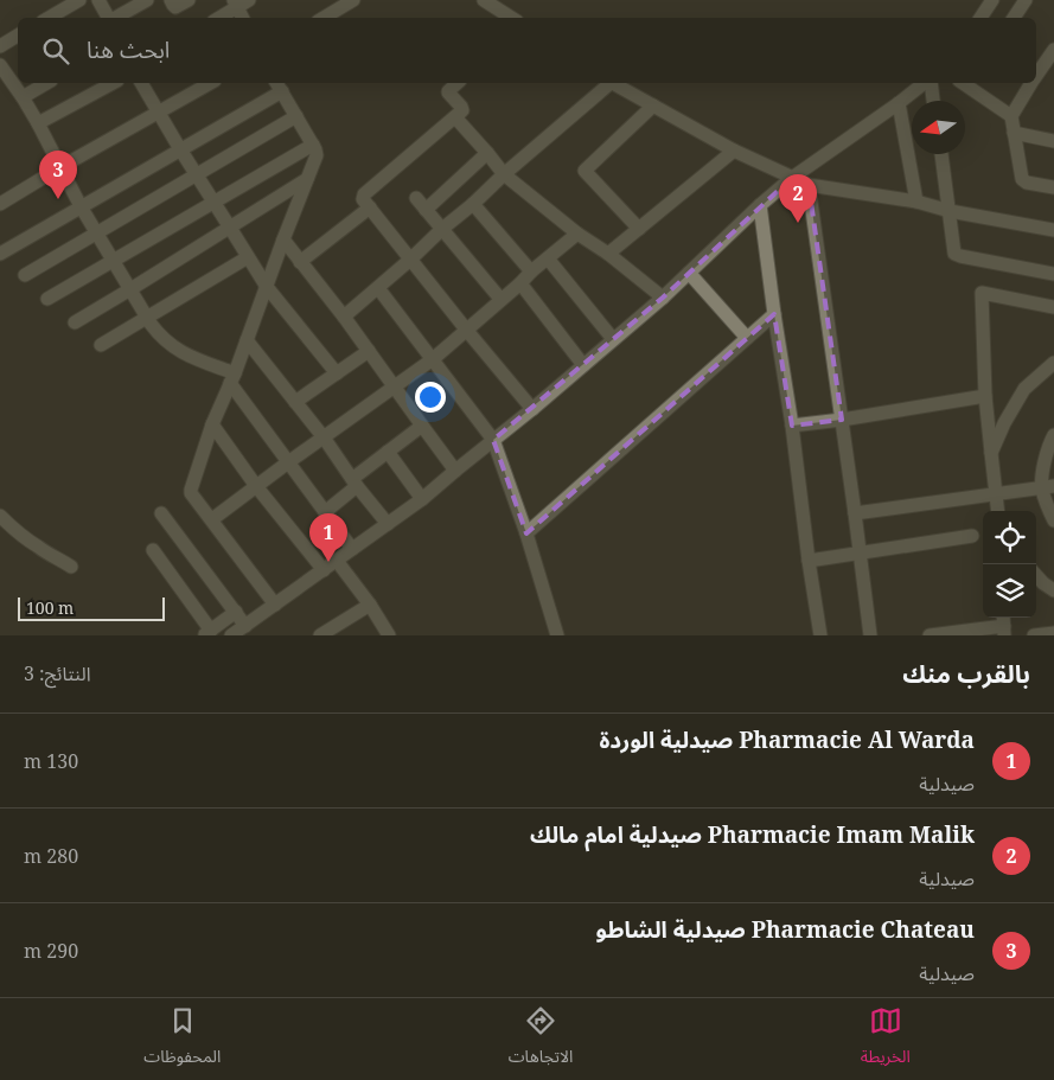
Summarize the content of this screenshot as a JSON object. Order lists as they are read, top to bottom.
{
  "scale_bar": "100 m",
  "north": "left",
  "page": {
    "search": "ابحث هنا",
    "pins": ["3", "2", "1"],
    "scale": "100 m",
    "heading": ["بالقرب منك", "النتائج: 3"],
    "list": [
      {
        "mark": "1",
        "name": "Pharmacie Al Warda صيدلية الوردة",
        "note": "صيدلية",
        "value": "130 m"
      },
      {
        "mark": "2",
        "name": "Pharmacie Imam Malik صيدلية امام مالك",
        "note": "صيدلية",
        "value": "280 m"
      },
      {
        "mark": "3",
        "name": "Pharmacie Chateau صيدلية الشاطو",
        "note": "صيدلية",
        "value": "290 m"
      }
    ],
    "nav": ["الخريطة", "الاتجاهات", "المحفوظات"]
  }
}
